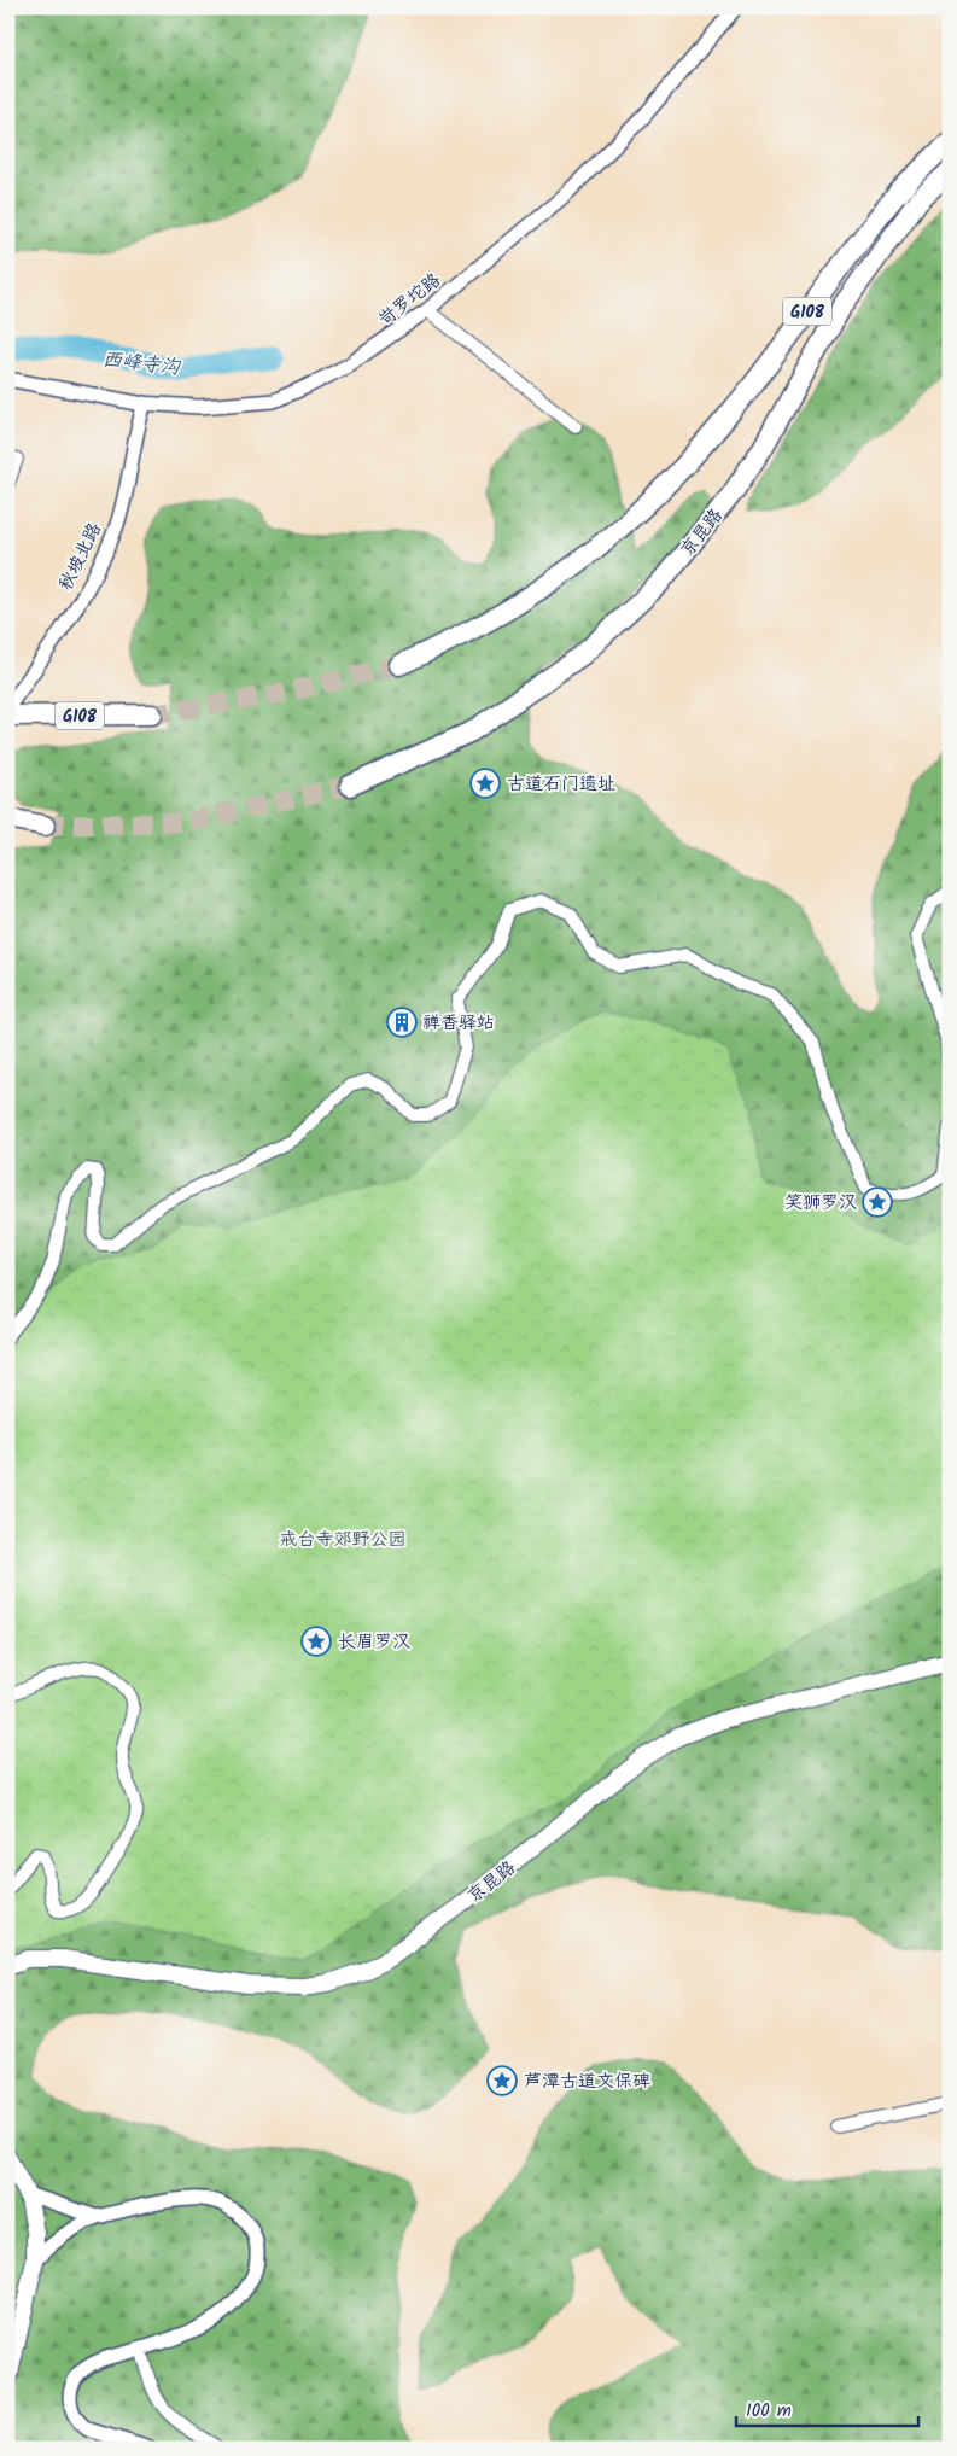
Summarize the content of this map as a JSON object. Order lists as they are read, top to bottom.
{
  "streets": {
    "highway": ["G108", "京昆路"],
    "street": ["岢罗坨路", "秋坡北路"]
  },
  "crossings": [
    ["岢罗坨路", "秋坡北路"]
  ],
  "water": ["西峰寺沟"],
  "parks": ["戒台寺郊野公园"],
  "places": {
    "place": [
      "古道石门遗址",
      "笑狮罗汉",
      "长眉罗汉",
      "芦潭古道文保碑"
    ],
    "building": ["禅香驿站"]
  },
  "scale_bar": "100 m"
}
